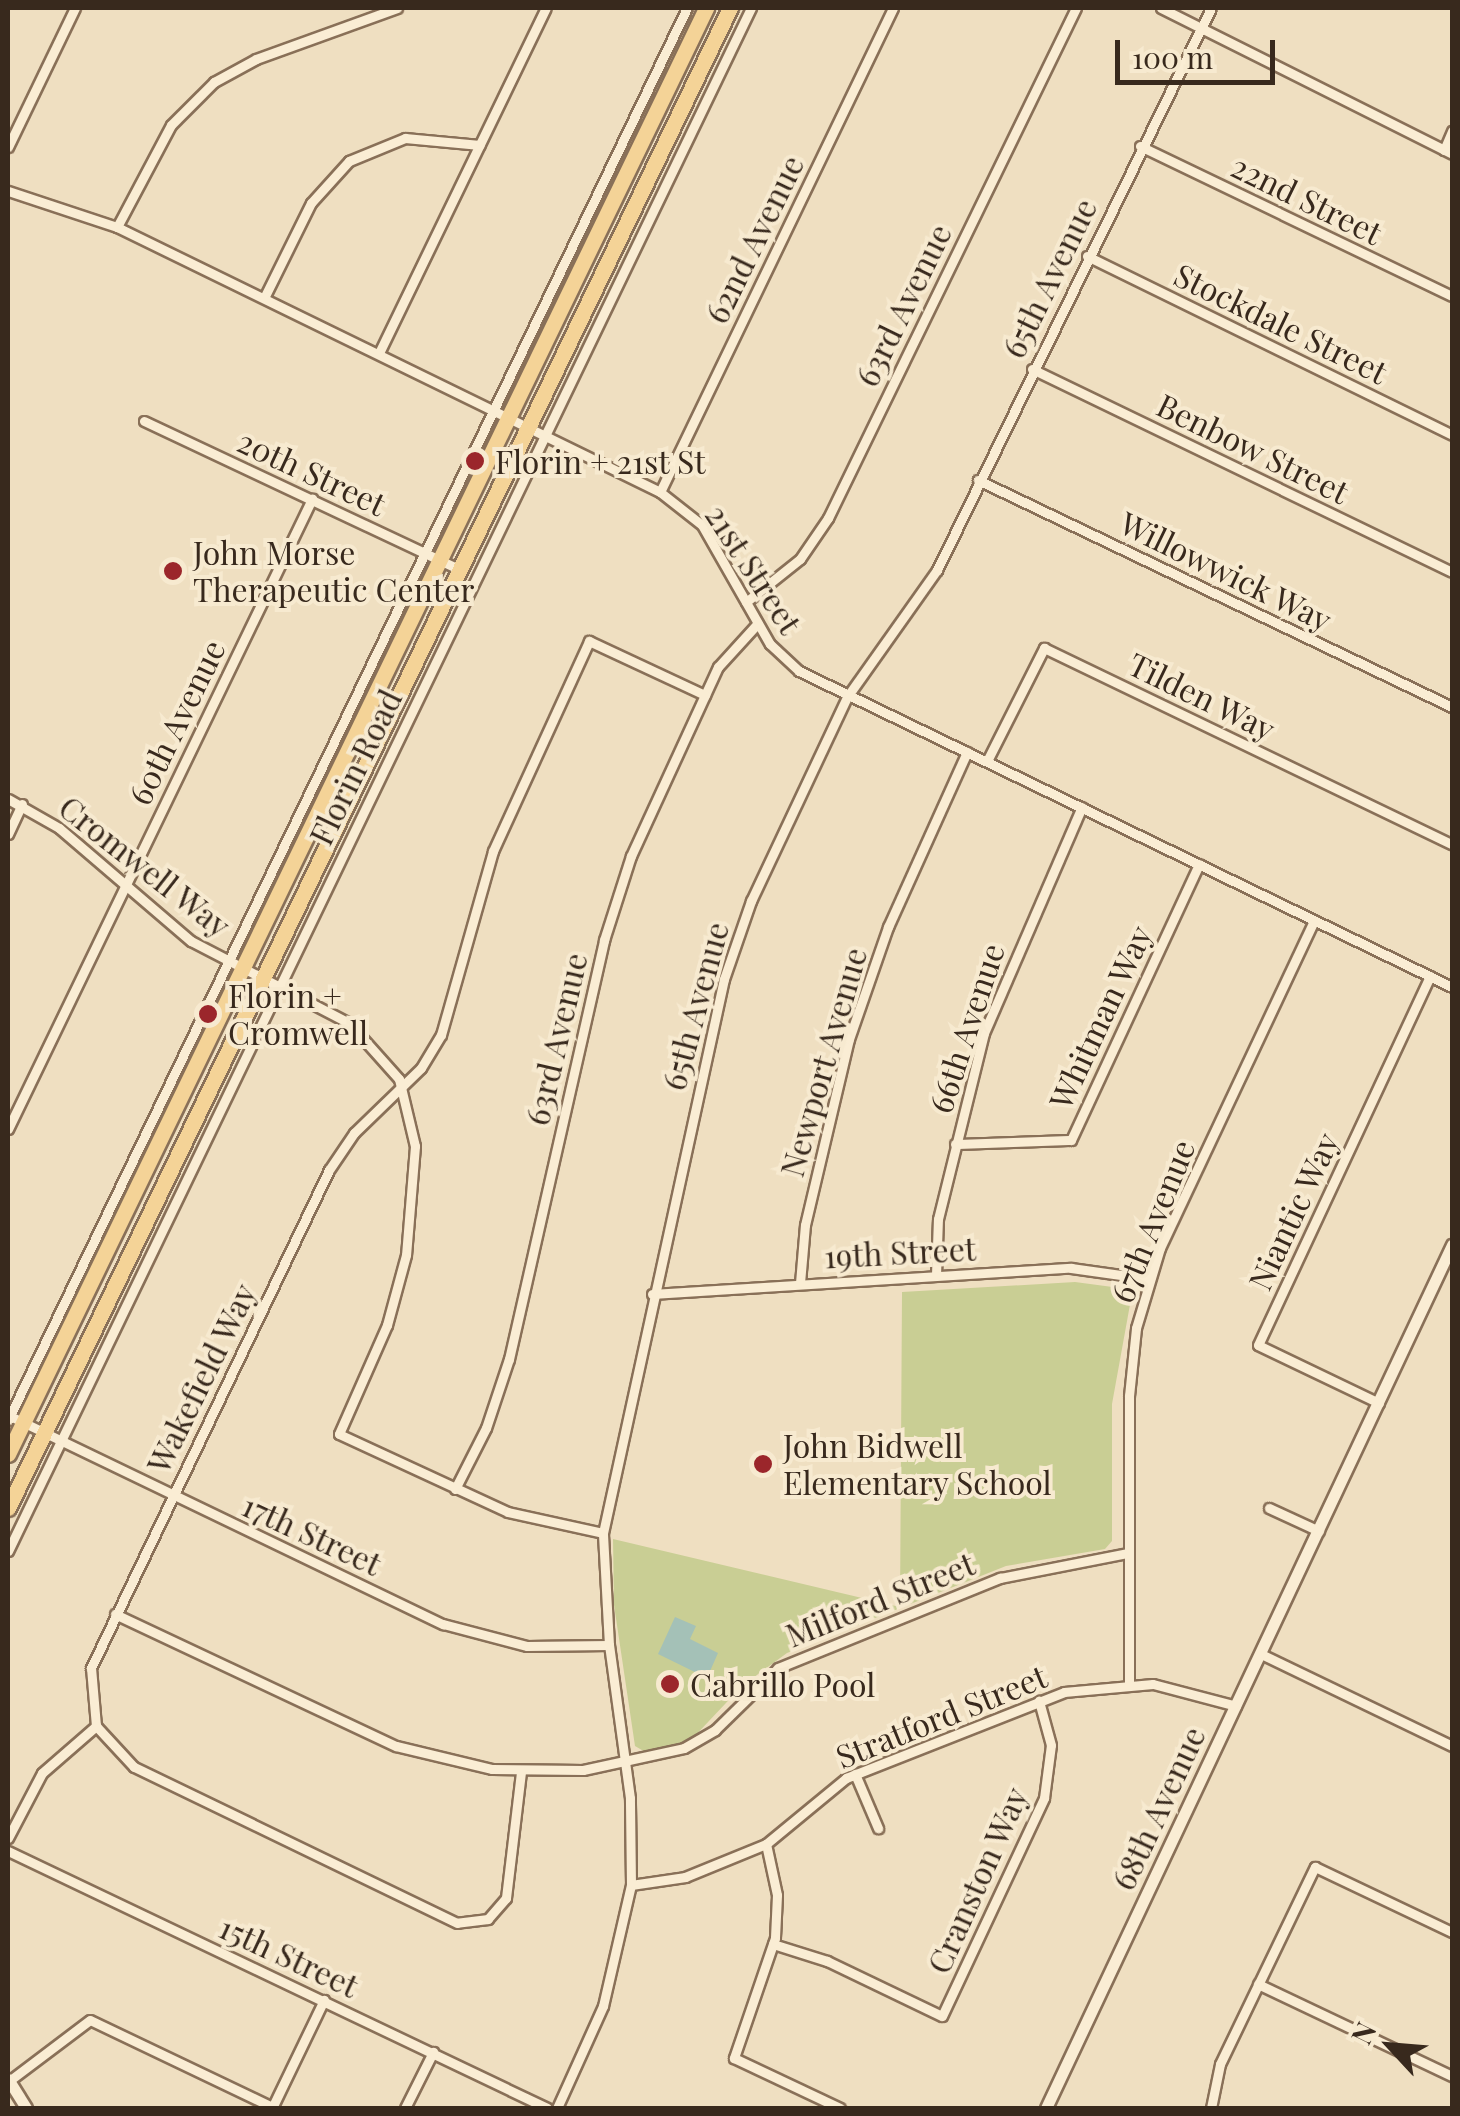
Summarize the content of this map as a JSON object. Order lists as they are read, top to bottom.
{
  "streets": {
    "main road": ["Florin Road"],
    "street": [
      "22nd Street",
      "62nd Avenue",
      "65th Avenue",
      "63rd Avenue",
      "Stockdale Street",
      "Benbow Street",
      "20th Street",
      "21st Street",
      "Willowwick Way",
      "Tilden Way",
      "60th Avenue",
      "Cromwell Way",
      "Whitman Way",
      "66th Avenue",
      "Newport Avenue",
      "Niantic Way",
      "67th Avenue",
      "19th Street",
      "Wakefield Way",
      "17th Street",
      "Milford Street",
      "Stratford Street",
      "68th Avenue",
      "Cranston Way",
      "15th Street"
    ]
  },
  "crossings": [
    ["22nd Street", "65th Avenue"],
    ["62nd Avenue", "21st Street"],
    ["65th Avenue", "Stockdale Street"],
    ["65th Avenue", "Benbow Street"],
    ["65th Avenue", "21st Street"],
    ["65th Avenue", "Willowwick Way"],
    ["65th Avenue", "Cromwell Way"],
    ["65th Avenue", "19th Street"],
    ["65th Avenue", "17th Street"],
    ["65th Avenue", "Milford Street"],
    ["65th Avenue", "Stratford Street"],
    ["63rd Avenue", "21st Street"],
    ["63rd Avenue", "Cromwell Way"],
    ["63rd Avenue", "Wakefield Way"],
    ["20th Street", "60th Avenue"],
    ["20th Street", "Florin Road"],
    ["21st Street", "Tilden Way"],
    ["21st Street", "Florin Road"],
    ["21st Street", "Whitman Way"],
    ["21st Street", "66th Avenue"],
    ["21st Street", "Newport Avenue"],
    ["21st Street", "Niantic Way"],
    ["21st Street", "67th Avenue"],
    ["60th Avenue", "Cromwell Way"],
    ["Florin Road", "Cromwell Way"],
    ["Florin Road", "17th Street"],
    ["Cromwell Way", "Wakefield Way"],
    ["Whitman Way", "66th Avenue"],
    ["66th Avenue", "19th Street"],
    ["Newport Avenue", "19th Street"],
    ["Niantic Way", "68th Avenue"],
    ["67th Avenue", "19th Street"],
    ["67th Avenue", "Milford Street"],
    ["67th Avenue", "Stratford Street"],
    ["Wakefield Way", "17th Street"],
    ["Wakefield Way", "Milford Street"],
    ["Stratford Street", "68th Avenue"],
    ["Stratford Street", "Cranston Way"]
  ],
  "places": [
    "Florin + 21st St",
    "John Morse Therapeutic Center",
    "Florin + Cromwell",
    "John Bidwell Elementary School",
    "Cabrillo Pool"
  ],
  "scale_bar": "100 m",
  "north": "top left"
}
